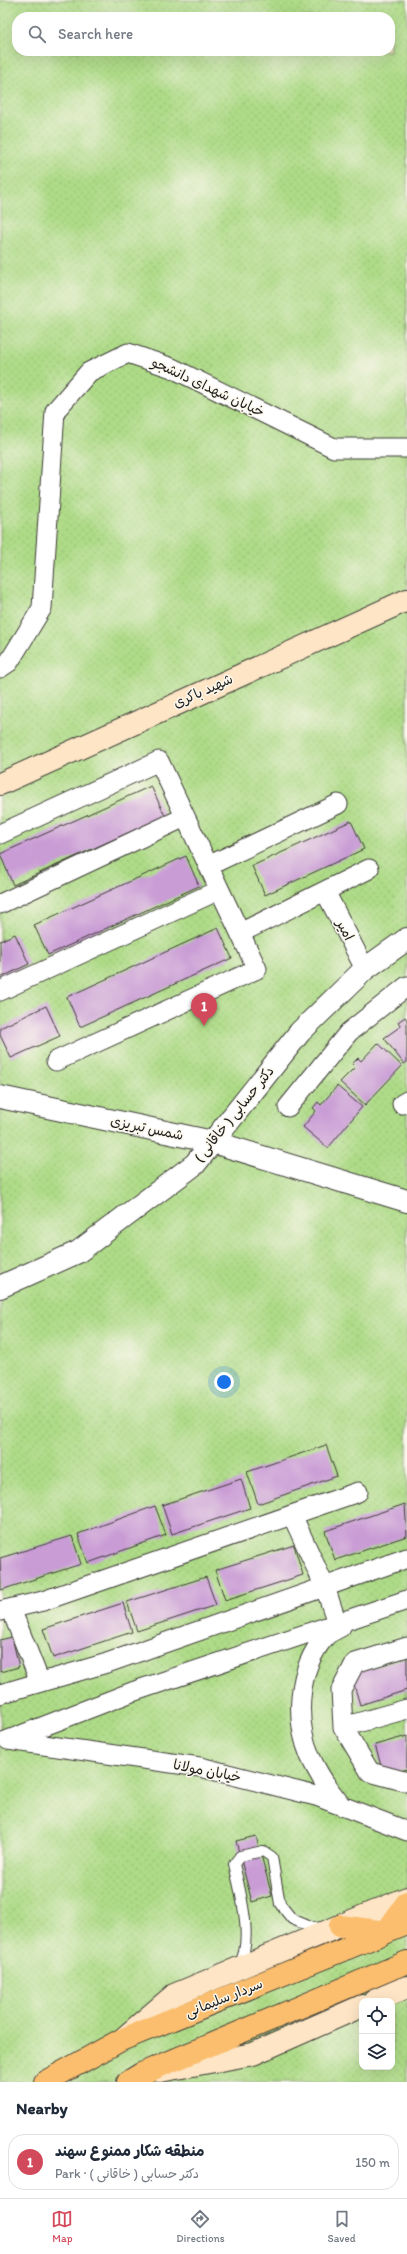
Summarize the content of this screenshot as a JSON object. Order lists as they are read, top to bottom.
{
  "streets": {
    "main road": ["شهید باکری", "سردار سلیمانی"],
    "street": [
      "خیابان شهدای دانشجو",
      "امیر",
      "دکتر حسابی ( خاقانی )",
      "شمس تبریزی",
      "خیابان مولانا"
    ]
  },
  "crossings": [
    ["امیر", "دکتر حسابی ( خاقانی )"],
    ["دکتر حسابی ( خاقانی )", "شمس تبریزی"]
  ],
  "page": {
    "search": "Search here",
    "pins": "1",
    "heading": "Nearby",
    "list": [
      {
        "mark": "1",
        "name": "منطقه شکار ممنوع سهند",
        "note": "Park · دکتر حسابی ( خاقانی )",
        "value": "150 m"
      }
    ],
    "nav": ["Map", "Directions", "Saved"]
  }
}
